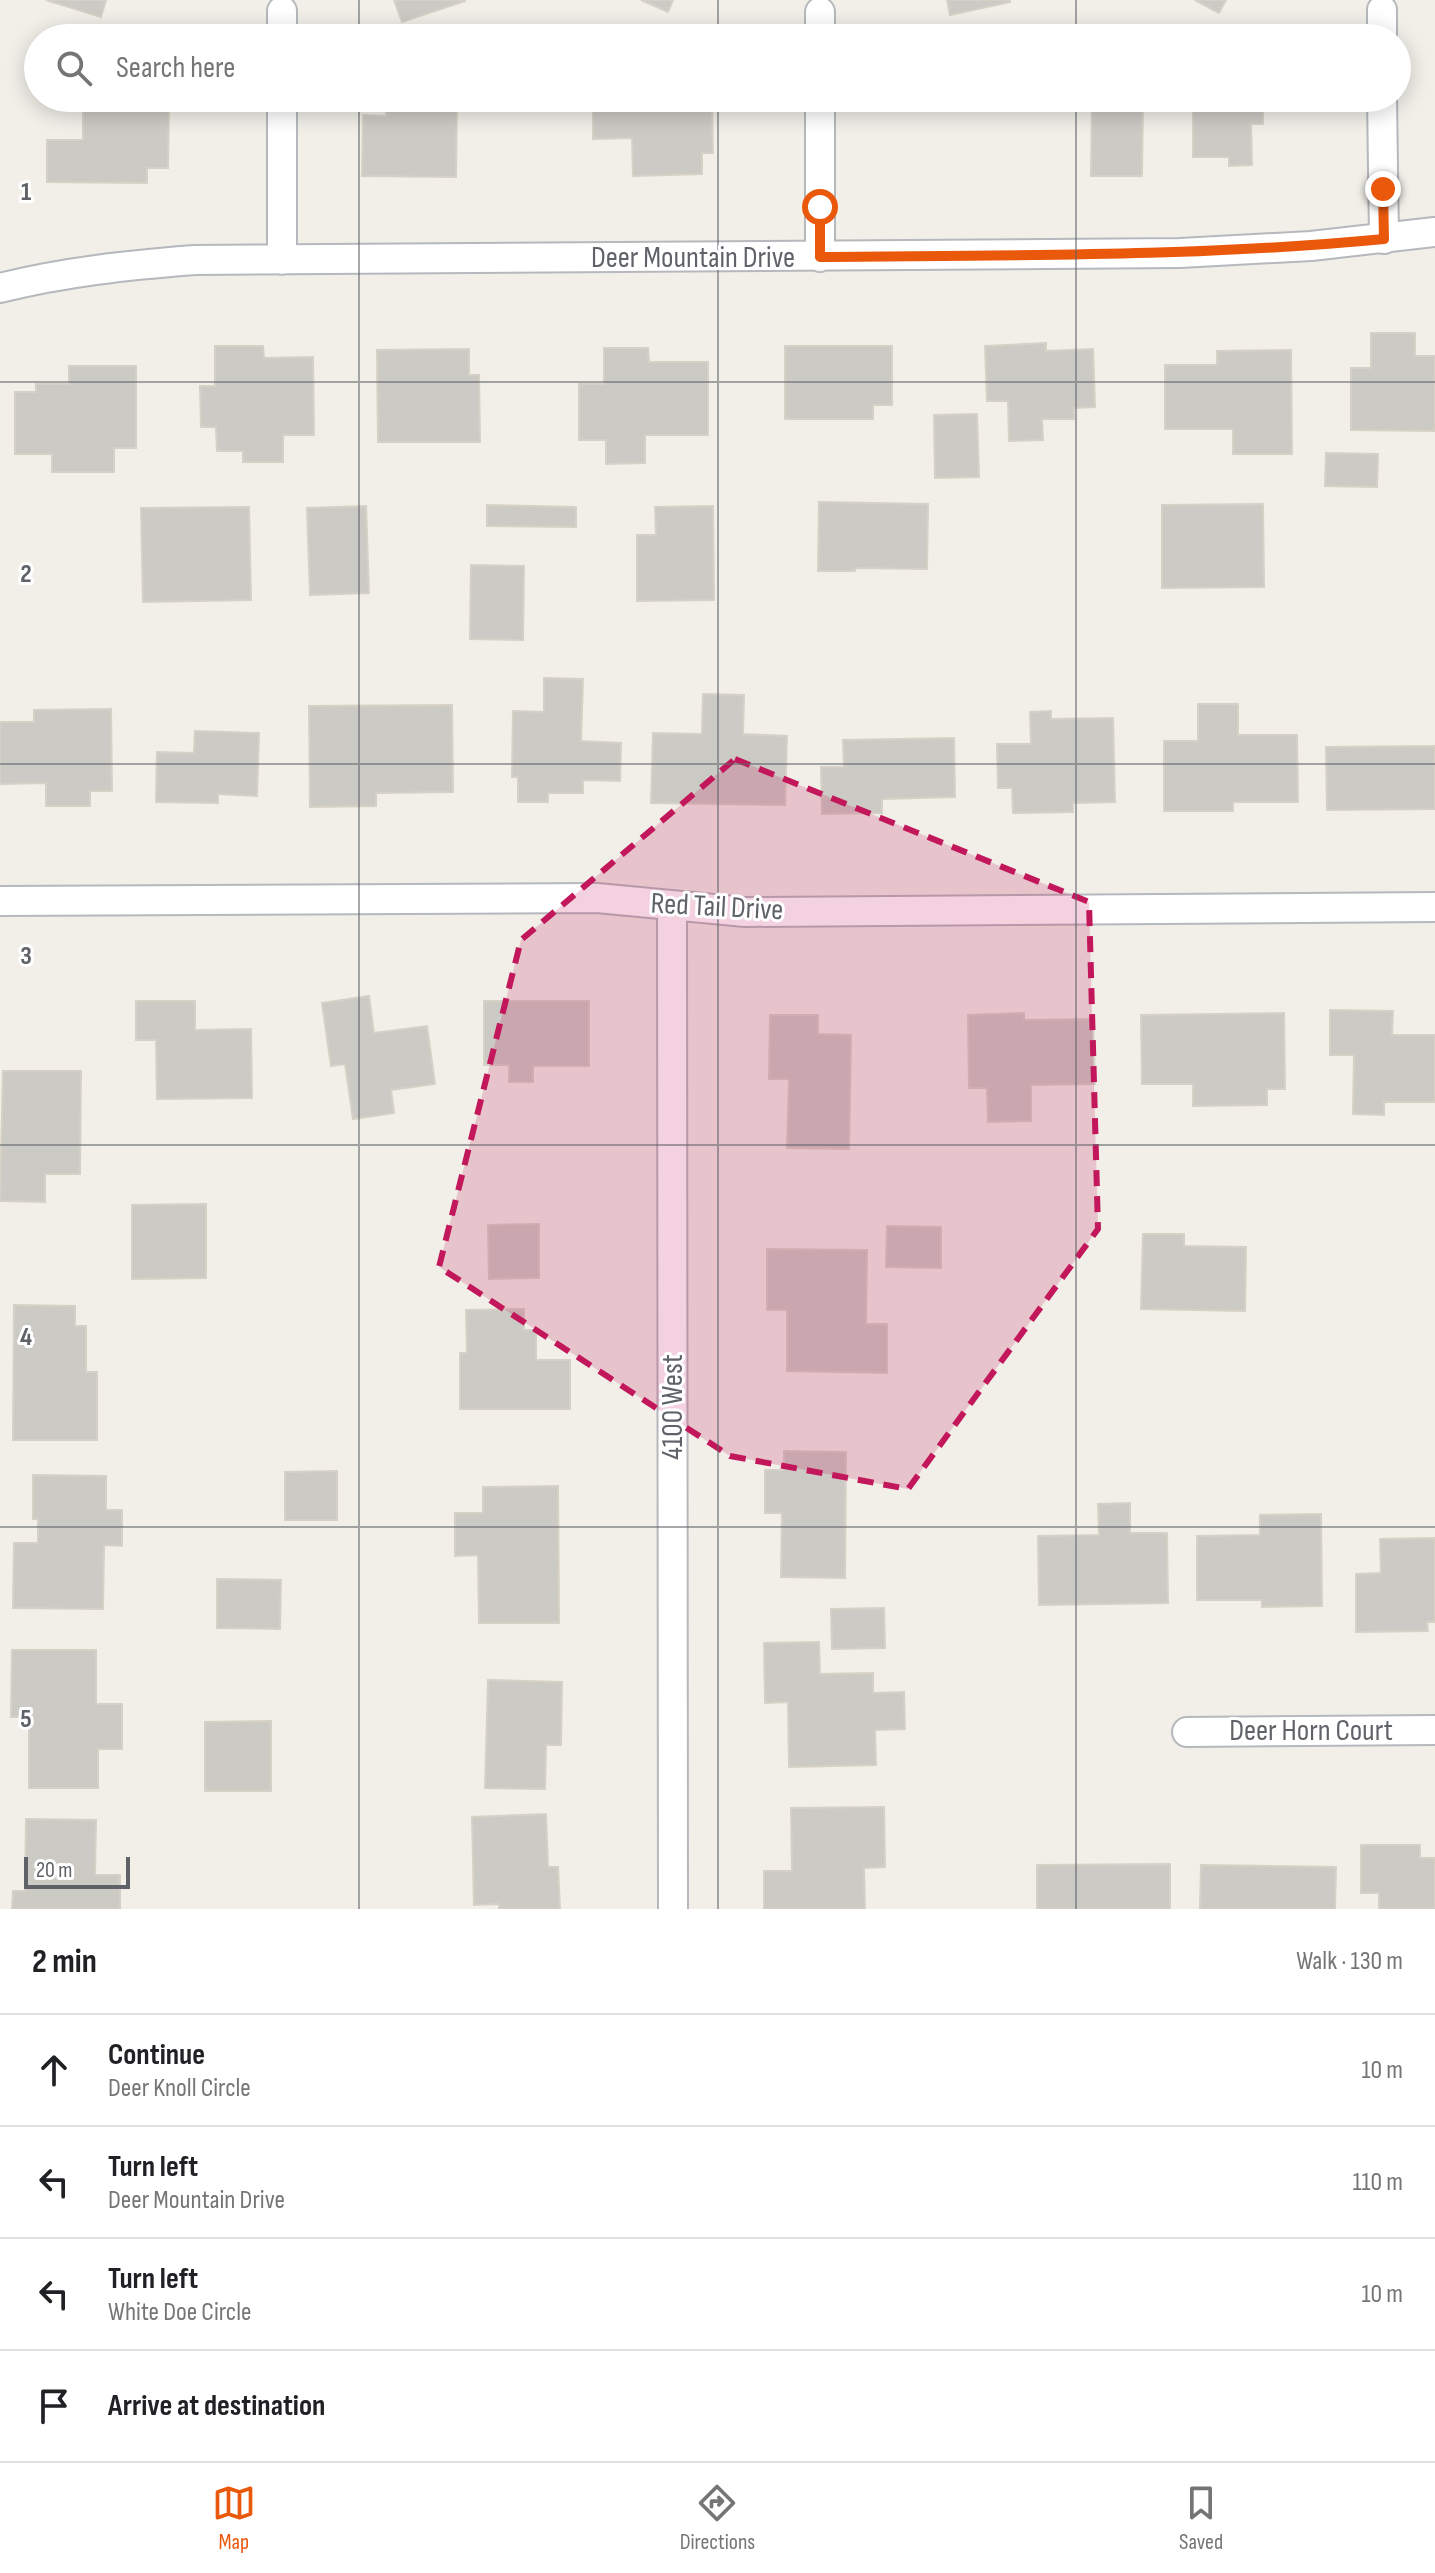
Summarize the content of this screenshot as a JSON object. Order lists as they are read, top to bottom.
{
  "streets": {
    "street": [
      "Deer Mountain Drive",
      "Red Tail Drive",
      "4100 West",
      "Deer Horn Court"
    ]
  },
  "crossings": [
    ["Red Tail Drive", "4100 West"]
  ],
  "scale_bar": "20 m",
  "page": {
    "search": "Search here",
    "scale": "20 m",
    "heading": ["2 min", "Walk · 130 m"],
    "list": [
      ["Continue", "Deer Knoll Circle", "10 m"],
      ["Turn left", "Deer Mountain Drive", "110 m"],
      ["Turn left", "White Doe Circle", "10 m"],
      "Arrive at destination"
    ],
    "nav": ["Map", "Directions", "Saved"]
  },
  "grid": {
    "rows": [
      "1",
      "2",
      "3",
      "4",
      "5"
    ]
  }
}
